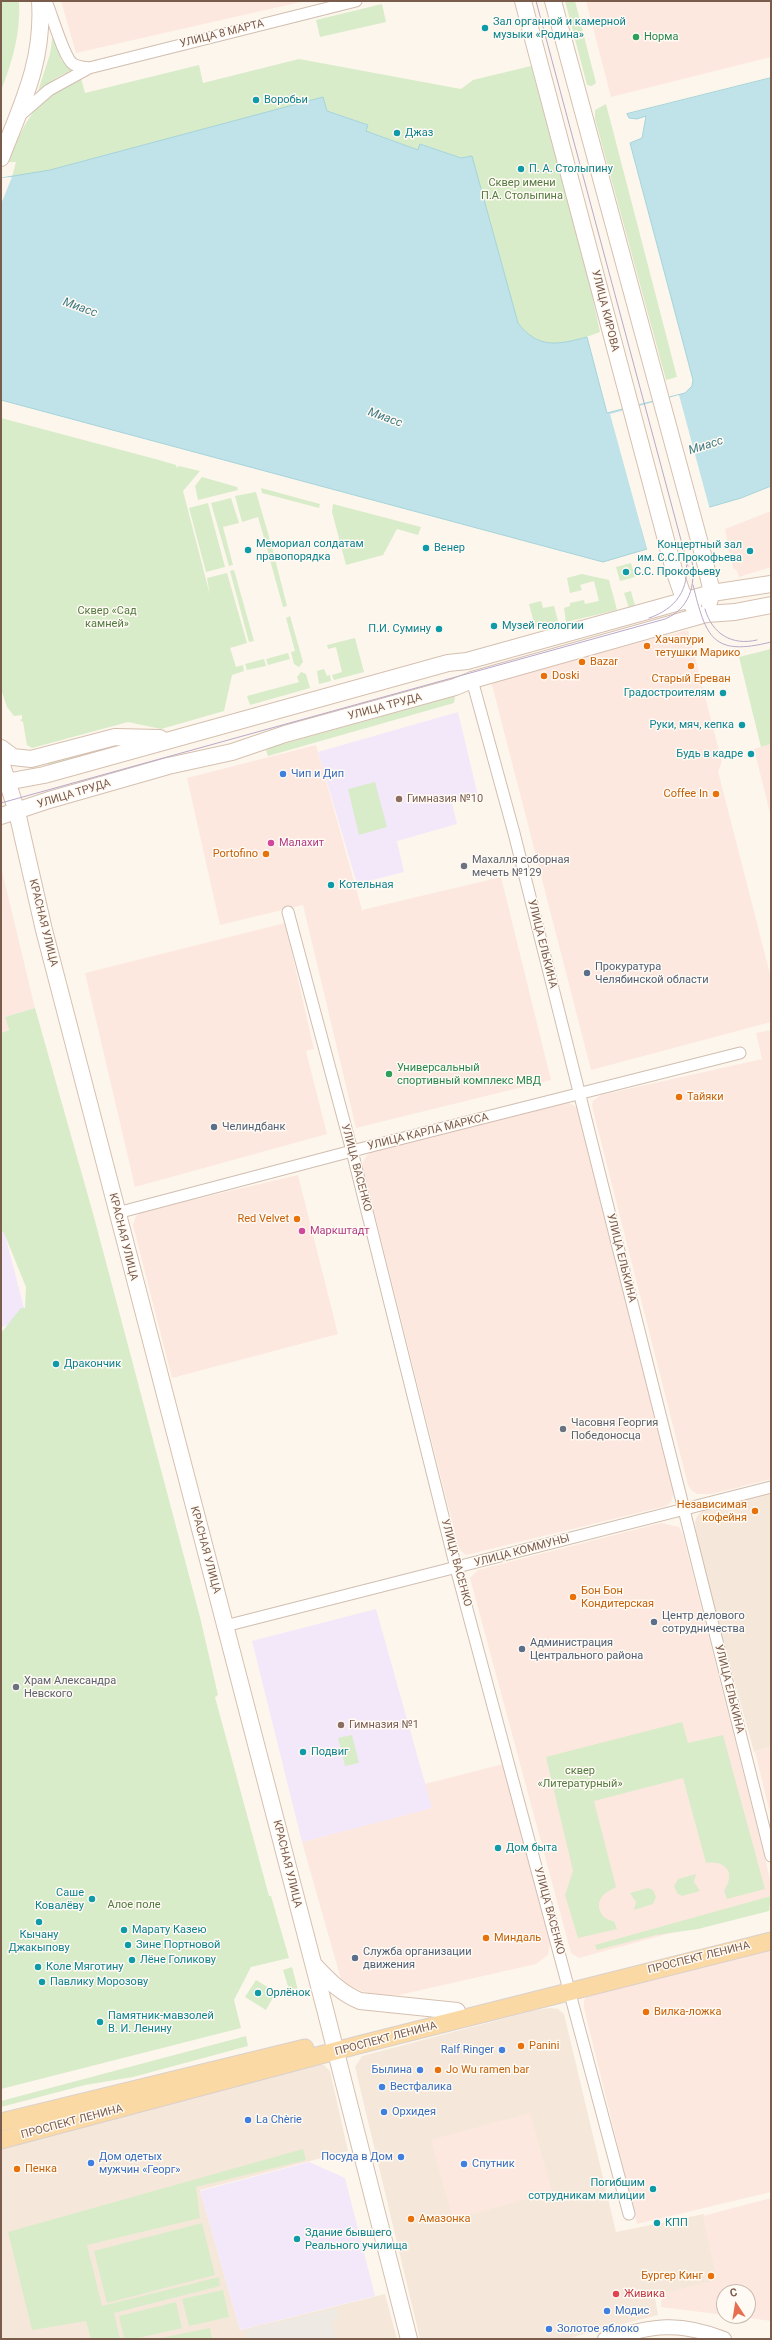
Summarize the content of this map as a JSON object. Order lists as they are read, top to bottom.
{
  "streets": {
    "main road": [
      "УЛИЦА КИРОВА",
      "УЛИЦА ТРУДА",
      "КРАСНАЯ УЛИЦА",
      "УЛИЦА ЕЛЬКИНА",
      "ПРОСПЕКТ ЛЕНИНА"
    ],
    "street": [
      "УЛИЦА 8 МАРТА",
      "УЛИЦА КАРЛА МАРКСА",
      "УЛИЦА ВАСЕНКО",
      "УЛИЦА КОММУНЫ"
    ]
  },
  "crossings": [
    ["УЛИЦА КИРОВА", "УЛИЦА ТРУДА"],
    ["УЛИЦА ТРУДА", "КРАСНАЯ УЛИЦА"],
    ["УЛИЦА ТРУДА", "УЛИЦА ЕЛЬКИНА"],
    ["КРАСНАЯ УЛИЦА", "УЛИЦА КАРЛА МАРКСА"],
    ["КРАСНАЯ УЛИЦА", "УЛИЦА КОММУНЫ"],
    ["КРАСНАЯ УЛИЦА", "ПРОСПЕКТ ЛЕНИНА"],
    ["УЛИЦА ЕЛЬКИНА", "УЛИЦА КАРЛА МАРКСА"],
    ["УЛИЦА ЕЛЬКИНА", "УЛИЦА КОММУНЫ"],
    ["УЛИЦА КАРЛА МАРКСА", "УЛИЦА ВАСЕНКО"],
    ["УЛИЦА ВАСЕНКО", "УЛИЦА КОММУНЫ"],
    ["УЛИЦА ВАСЕНКО", "ПРОСПЕКТ ЛЕНИНА"]
  ],
  "water": ["Миасс"],
  "parks": [
    "Сквер имени П.А. Столыпина",
    "Сквер «Сад камней»",
    "сквер «Литературный»",
    "Алое поле"
  ],
  "places": [
    "Зал органной и камерной музыки «Родина»",
    "Норма",
    "Воробьи",
    "Джаз",
    "П. А. Столыпину",
    "Венер",
    "Мемориал солдатам правопорядка",
    "Концертный зал им. С.С.Прокофьева",
    "С.С. Прокофьеву",
    "Музей геологии",
    "П.И. Сумину",
    "Хачапури тетушки Марико",
    "Bazar",
    "Старый Ереван",
    "Doski",
    "Градостроителям",
    "Руки, мяч, кепка",
    "Будь в кадре",
    "Чип и Дип",
    "Coffee In",
    "Гимназия №10",
    "Малахит",
    "Portofino",
    "Махалля соборная мечеть №129",
    "Котельная",
    "Прокуратура Челябинской области",
    "Универсальный спортивный комплекс МВД",
    "Тайяки",
    "Челиндбанк",
    "Red Velvet",
    "Маркштадт",
    "Дракончик",
    "Часовня Георгия Победоносца",
    "Независимая кофейня",
    "Бон Бон Кондитерская",
    "Центр делового сотрудничества",
    "Администрация Центрального района",
    "Храм Александра Невского",
    "Гимназия №1",
    "Подвиг",
    "Дом быта",
    "Саше Ковалёву",
    "Кычану Джакыпову",
    "Марату Казею",
    "Миндаль",
    "Зине Портновой",
    "Служба организации движения",
    "Лёне Голикову",
    "Коле Мяготину",
    "Павлику Морозову",
    "Орлёнок",
    "Вилка-ложка",
    "Памятник-мавзолей В. И. Ленину",
    "Panini",
    "Ralf Ringer",
    "Былина",
    "Jo Wu ramen bar",
    "Вестфалика",
    "Орхидея",
    "La Chèrie",
    "Посуда в Дом",
    "Дом одетых мужчин «Георг»",
    "Спутник",
    "Пенка",
    "Погибшим сотрудникам милиции",
    "Амазонка",
    "КПП",
    "Здание бывшего Реального училища",
    "Бургер Кинг",
    "Живика",
    "Модис",
    "Золотое яблоко"
  ],
  "north": "top"
}
